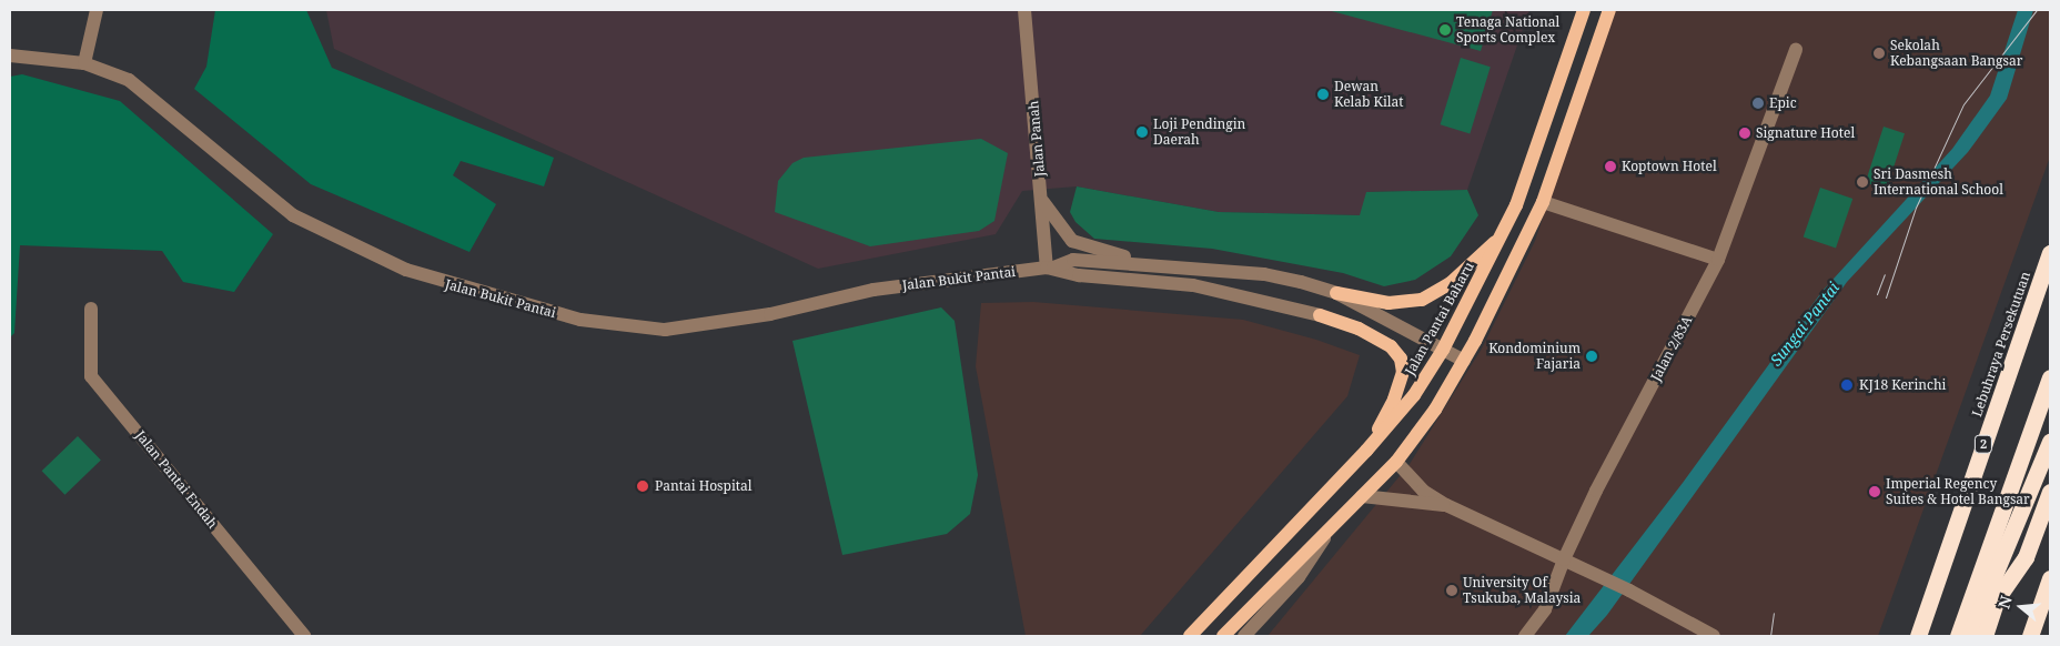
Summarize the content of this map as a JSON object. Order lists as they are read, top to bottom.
{
  "streets": {
    "highway": ["Lebuhraya Persekutuan", "2"],
    "main road": ["Jalan Pantai Baharu"],
    "street": [
      "Jalan Panah",
      "Jalan Bukit Pantai",
      "Jalan 2/83A",
      "Jalan Pantai Endah"
    ]
  },
  "crossings": [
    ["Jalan Panah", "Jalan Bukit Pantai"],
    ["Jalan Bukit Pantai", "Jalan Pantai Baharu"]
  ],
  "water": ["Sungai Pantai"],
  "places": [
    "Tenaga National Sports Complex",
    "Sekolah Kebangsaan Bangsar",
    "Dewan Kelab Kilat",
    "Epic",
    "Loji Pendingin Daerah",
    "Signature Hotel",
    "Koptown Hotel",
    "Sri Dasmesh International School",
    "Kondominium Fajaria",
    "KJ18 Kerinchi",
    "Pantai Hospital",
    "Imperial Regency Suites & Hotel Bangsar",
    "University Of Tsukuba, Malaysia"
  ],
  "north": "left"
}
